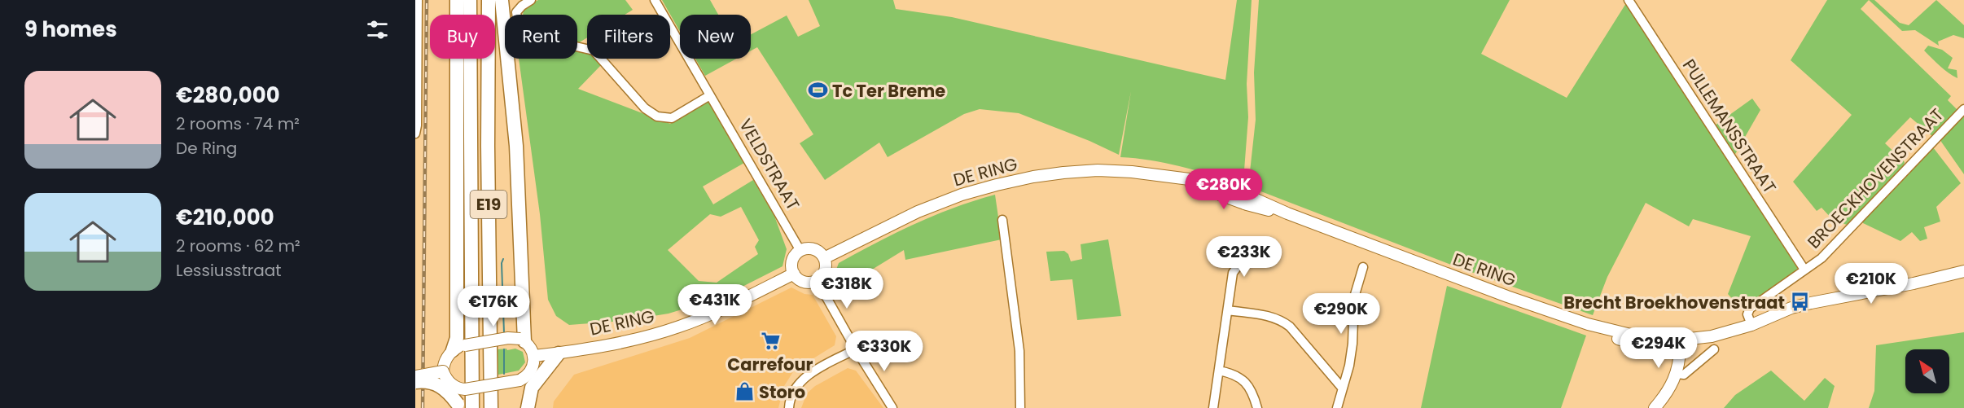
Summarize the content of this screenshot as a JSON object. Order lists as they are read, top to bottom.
{
  "streets": {
    "highway": ["E19"],
    "main road": ["DE RING"],
    "street": ["PULLEMANSSTRAAT", "VELDSTRAAT", "BROECKHOVENSTRAAT"]
  },
  "crossings": [
    ["PULLEMANSSTRAAT", "BROECKHOVENSTRAAT"],
    ["VELDSTRAAT", "DE RING"]
  ],
  "places": {
    "sports": ["Tc Ter Breme"],
    "bus stop": ["Brecht Broekhovenstraat"],
    "supermarket": ["Carrefour"],
    "shop": ["Storo"]
  },
  "north": "top left",
  "page": {
    "heading": "9 homes",
    "chip": [
      "Buy",
      "Rent",
      "Filters",
      "New"
    ],
    "list": [
      {
        "name": "€280,000",
        "note": "2 rooms · 74 m² · De Ring"
      },
      {
        "name": "€210,000",
        "note": "2 rooms · 62 m² · Lessiusstraat"
      }
    ],
    "price": [
      "€280K",
      "€233K",
      "€210K",
      "€318K",
      "€431K",
      "€176K",
      "€290K",
      "€294K",
      "€330K"
    ]
  }
}
